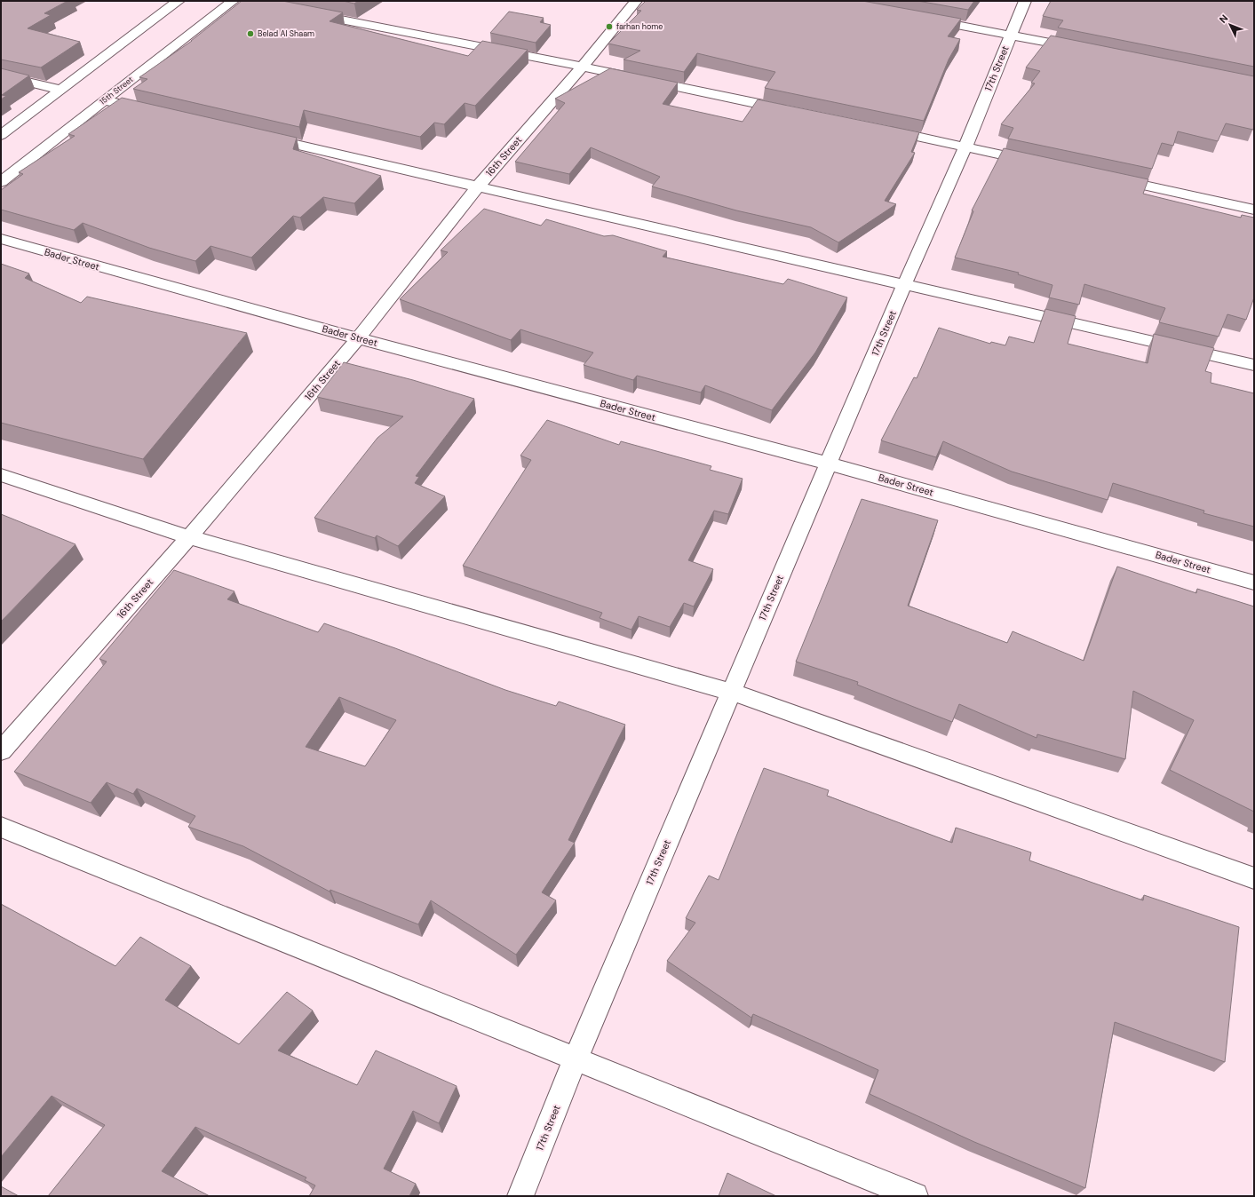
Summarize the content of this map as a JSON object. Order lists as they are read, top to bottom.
{
  "streets": {
    "street": [
      "17th Street",
      "15th Street",
      "16th Street",
      "Bader Street"
    ]
  },
  "crossings": [
    ["17th Street", "Bader Street"],
    ["16th Street", "Bader Street"]
  ],
  "places": ["farhan home", "Belad Al Shaam"],
  "north": "top left"
}
